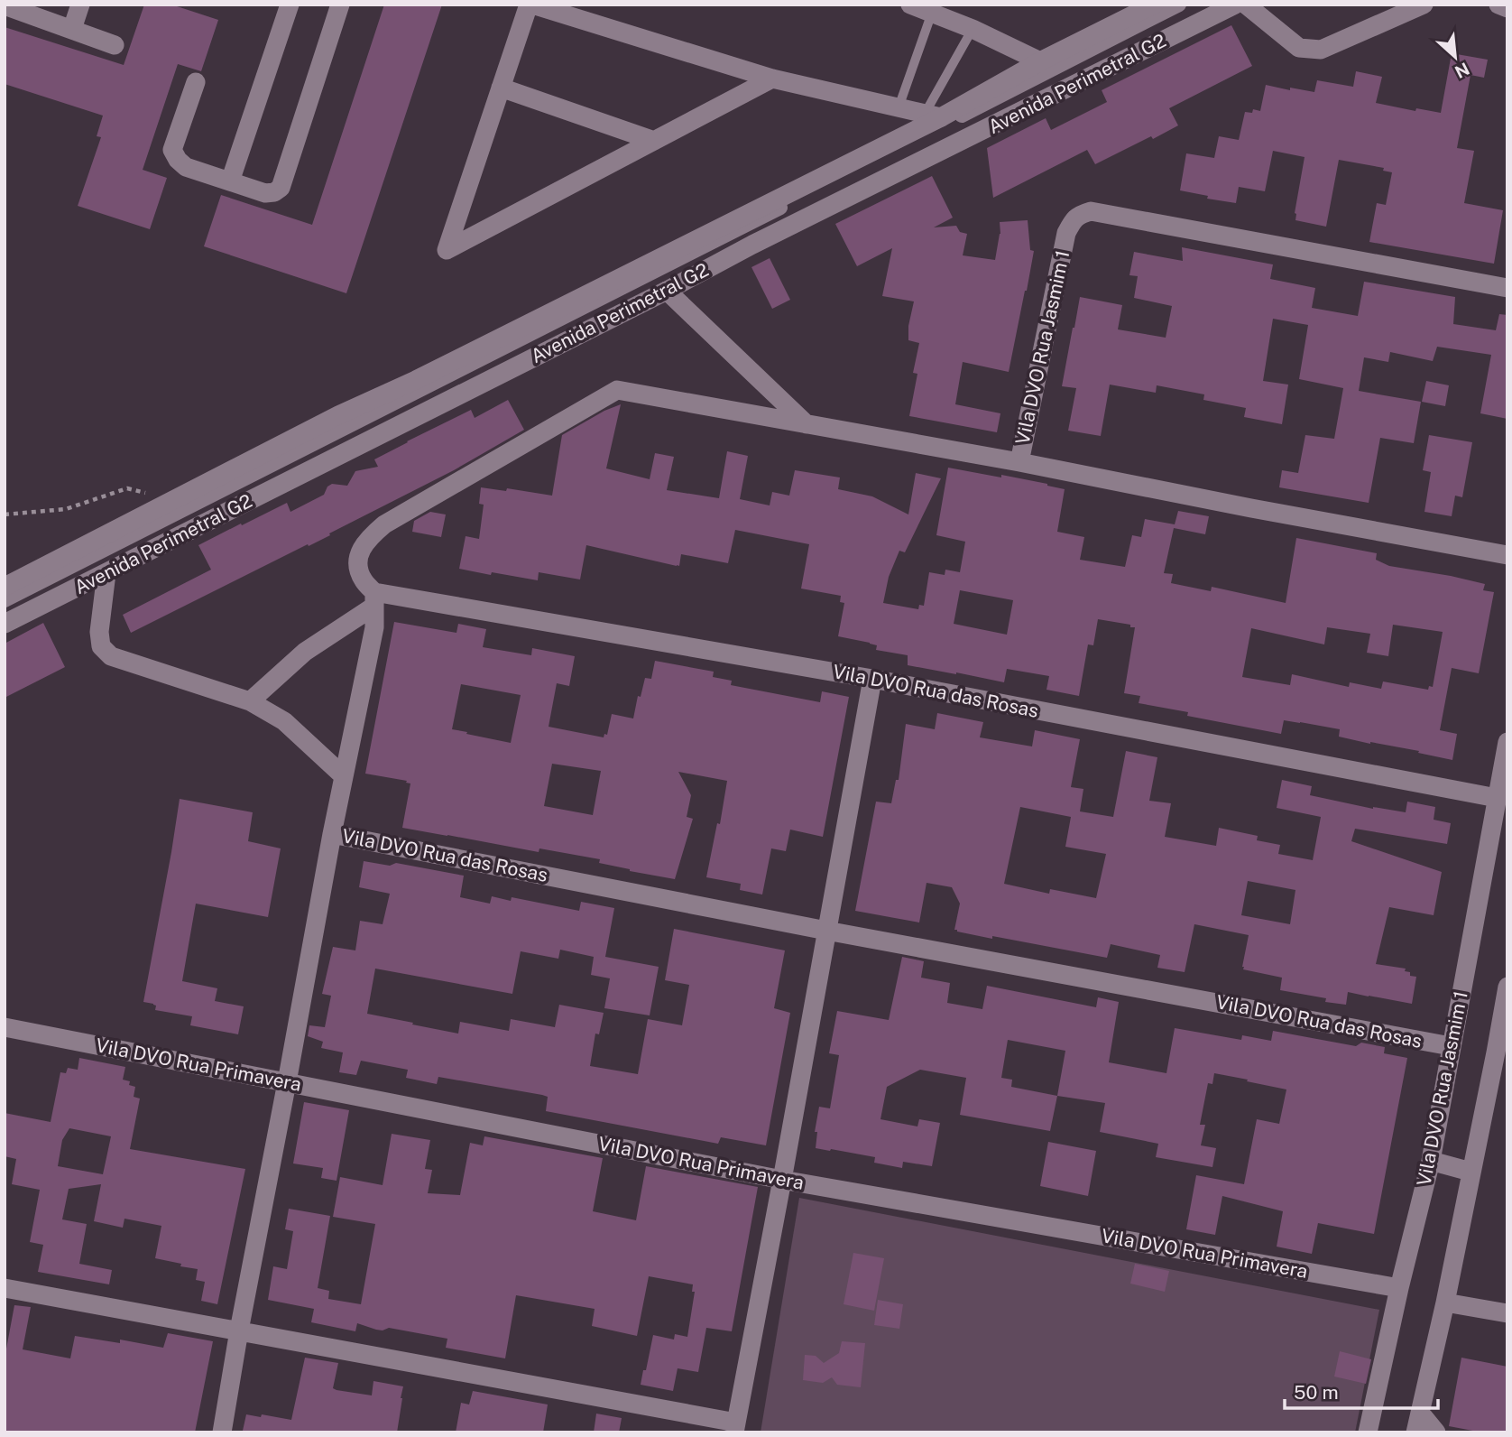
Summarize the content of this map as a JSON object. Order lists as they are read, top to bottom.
{
  "streets": {
    "street": [
      "Avenida Perimetral G2",
      "Vila DVO Rua Jasmim 1",
      "Vila DVO Rua das Rosas",
      "Vila DVO Rua Primavera"
    ]
  },
  "crossings": [
    ["Vila DVO Rua Jasmim 1", "Vila DVO Rua das Rosas"],
    ["Vila DVO Rua Jasmim 1", "Vila DVO Rua Primavera"]
  ],
  "scale_bar": "50 m",
  "north": "bottom right"
}
